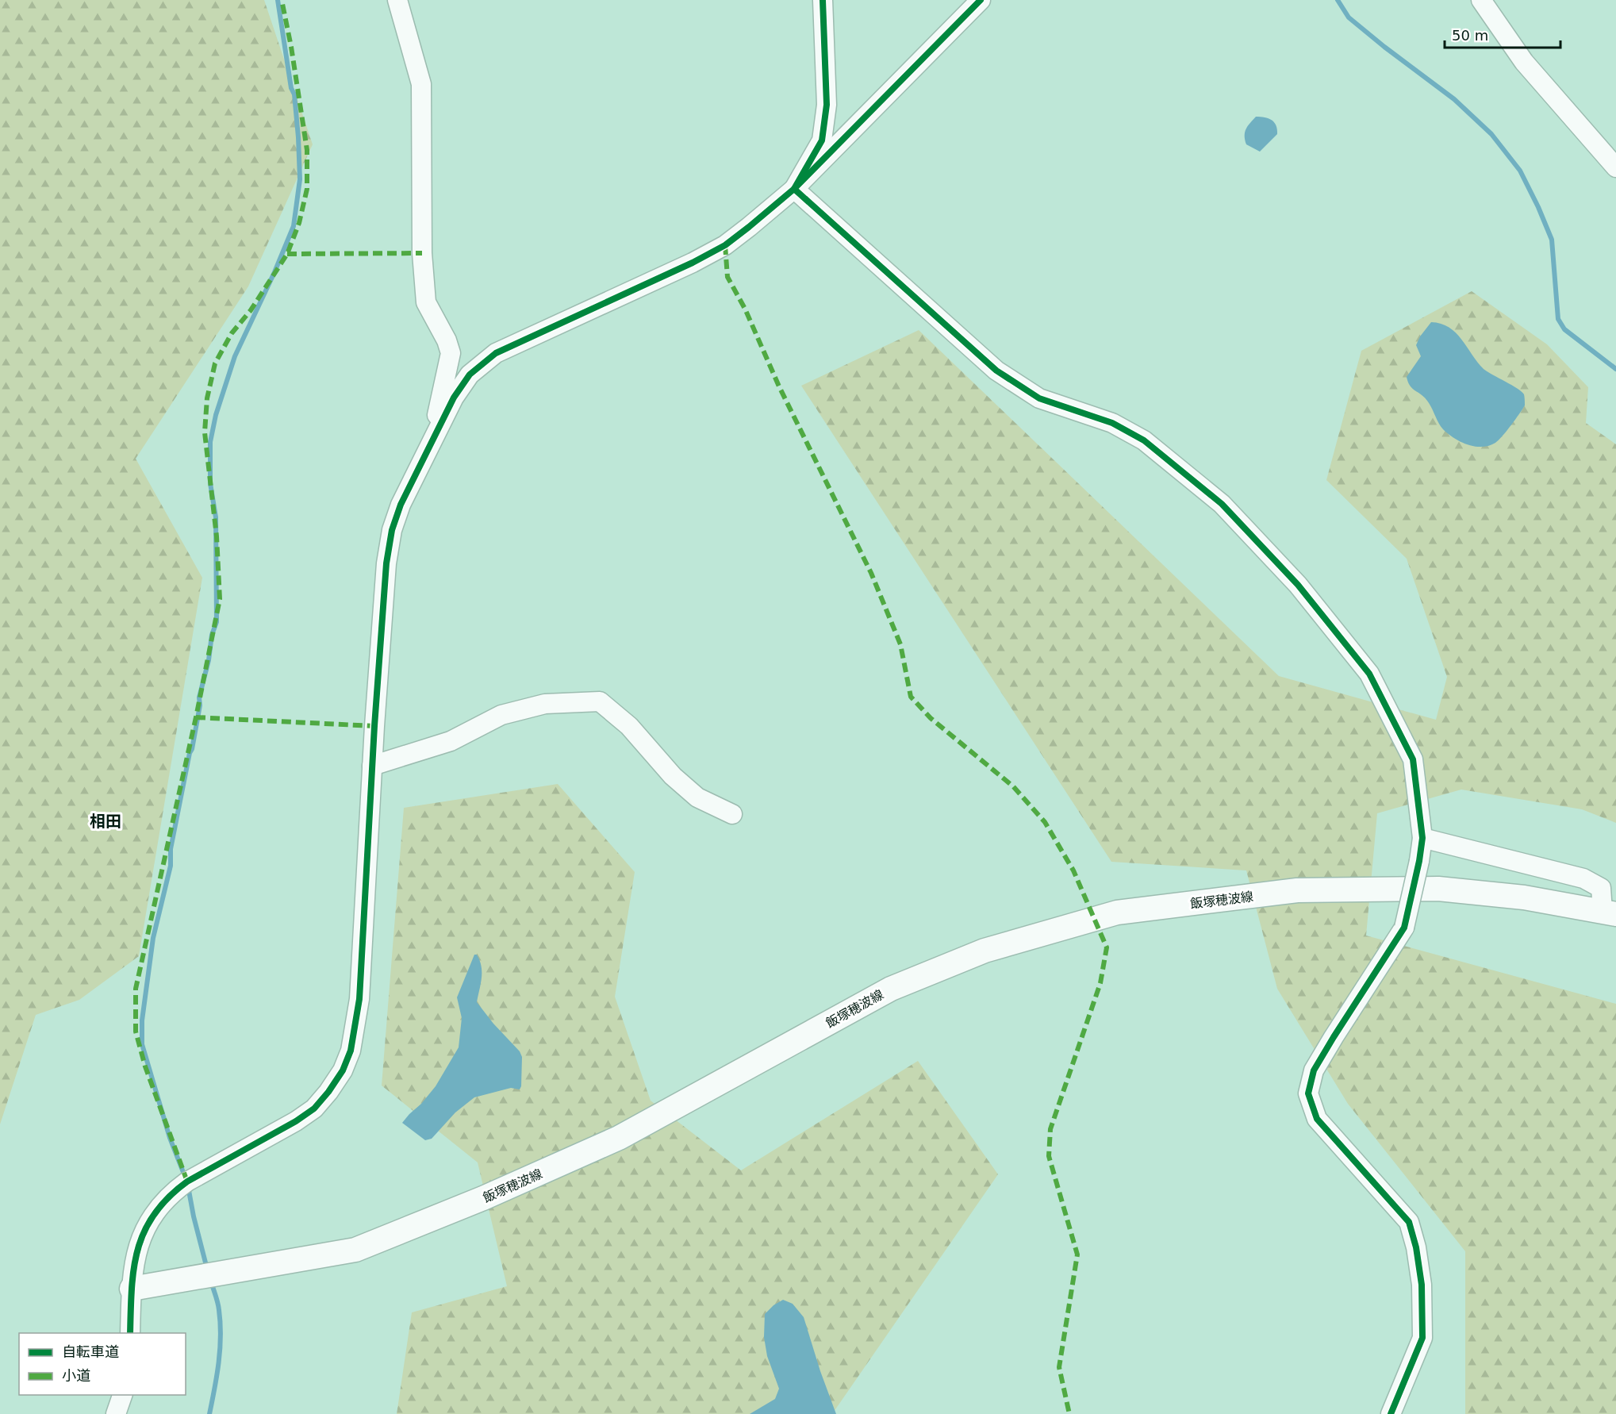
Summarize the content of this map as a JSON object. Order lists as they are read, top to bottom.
{
  "streets": {
    "main road": ["飯塚穂波線"]
  },
  "districts": ["相田"],
  "legend": ["自転車道", "小道"],
  "scale_bar": "50 m"
}
